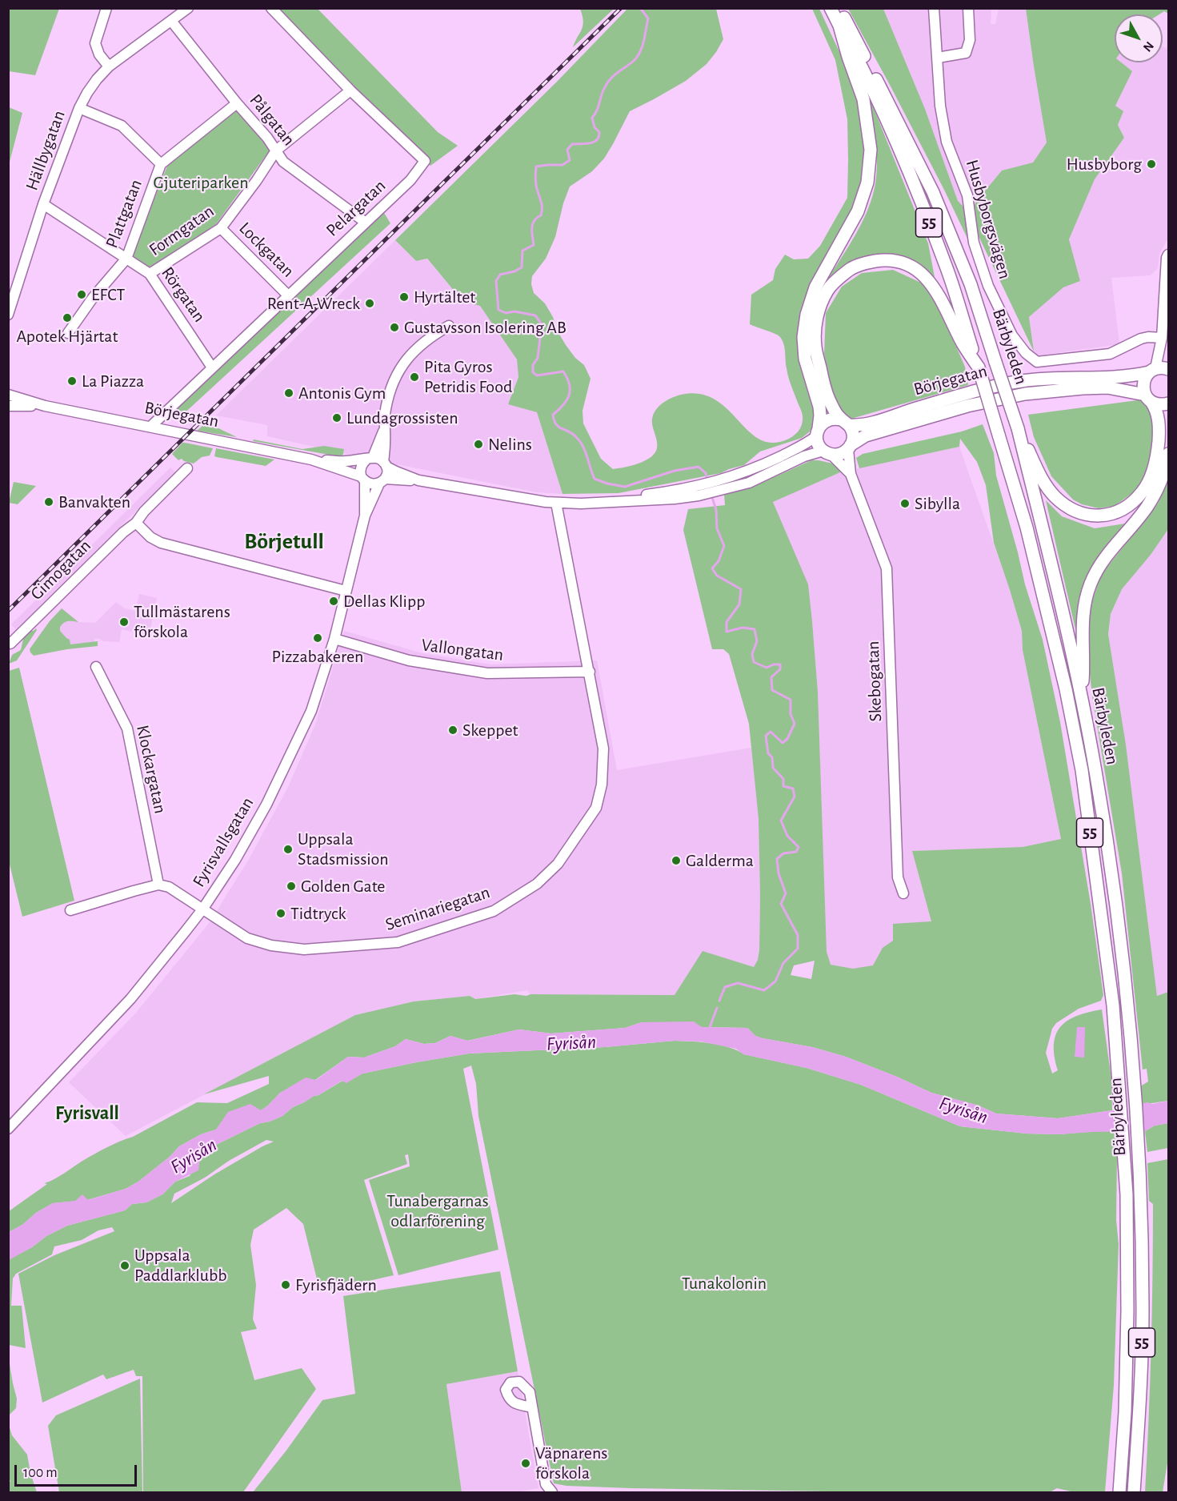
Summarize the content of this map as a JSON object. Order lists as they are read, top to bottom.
{
  "streets": {
    "main road": ["55", "Bärbyleden", "Börjegatan"],
    "street": [
      "Pålgatan",
      "Hällbygatan",
      "Pelargatan",
      "Plattgatan",
      "Husbyborgsvägen",
      "Formgatan",
      "Lockgatan",
      "Rörgatan",
      "Gimogatan",
      "Vallongatan",
      "Skebogatan",
      "Klockargatan",
      "Fyrisvallsgatan",
      "Seminariegatan"
    ]
  },
  "crossings": [
    ["Pålgatan", "Hällbygatan"],
    ["Pålgatan", "Pelargatan"],
    ["Pålgatan", "Formgatan"],
    ["Hällbygatan", "Plattgatan"],
    ["Hällbygatan", "Rörgatan"],
    ["Pelargatan", "Formgatan"],
    ["Pelargatan", "Lockgatan"],
    ["Pelargatan", "Rörgatan"],
    ["Pelargatan", "Börjegatan"],
    ["Plattgatan", "Rörgatan"],
    ["Formgatan", "Lockgatan"],
    ["Formgatan", "Rörgatan"],
    ["Börjegatan", "Skebogatan"],
    ["Börjegatan", "Fyrisvallsgatan"],
    ["Vallongatan", "Fyrisvallsgatan"],
    ["Vallongatan", "Seminariegatan"],
    ["Klockargatan", "Seminariegatan"],
    ["Fyrisvallsgatan", "Seminariegatan"]
  ],
  "districts": ["Börjetull", "Fyrisvall"],
  "water": ["Fyrisån"],
  "parks": ["Gjuteriparken", "Tunabergarnas odlarförening", "Tunakolonin"],
  "places": [
    "Husbyborg",
    "EFCT",
    "Hyrtältet",
    "Rent-A-Wreck",
    "Apotek Hjärtat",
    "Gustavsson Isolering AB",
    "Pita Gyros Petridis Food",
    "La Piazza",
    "Antonis Gym",
    "Lundagrossisten",
    "Nelins",
    "Banvakten",
    "Sibylla",
    "Dellas Klipp",
    "Tullmästarens förskola",
    "Pizzabakeren",
    "Skeppet",
    "Uppsala Stadsmission",
    "Galderma",
    "Golden Gate",
    "Tidtryck",
    "Uppsala Paddlarklubb",
    "Fyrisfjädern",
    "Väpnarens förskola"
  ],
  "scale_bar": "100 m",
  "north": "bottom right"
}
